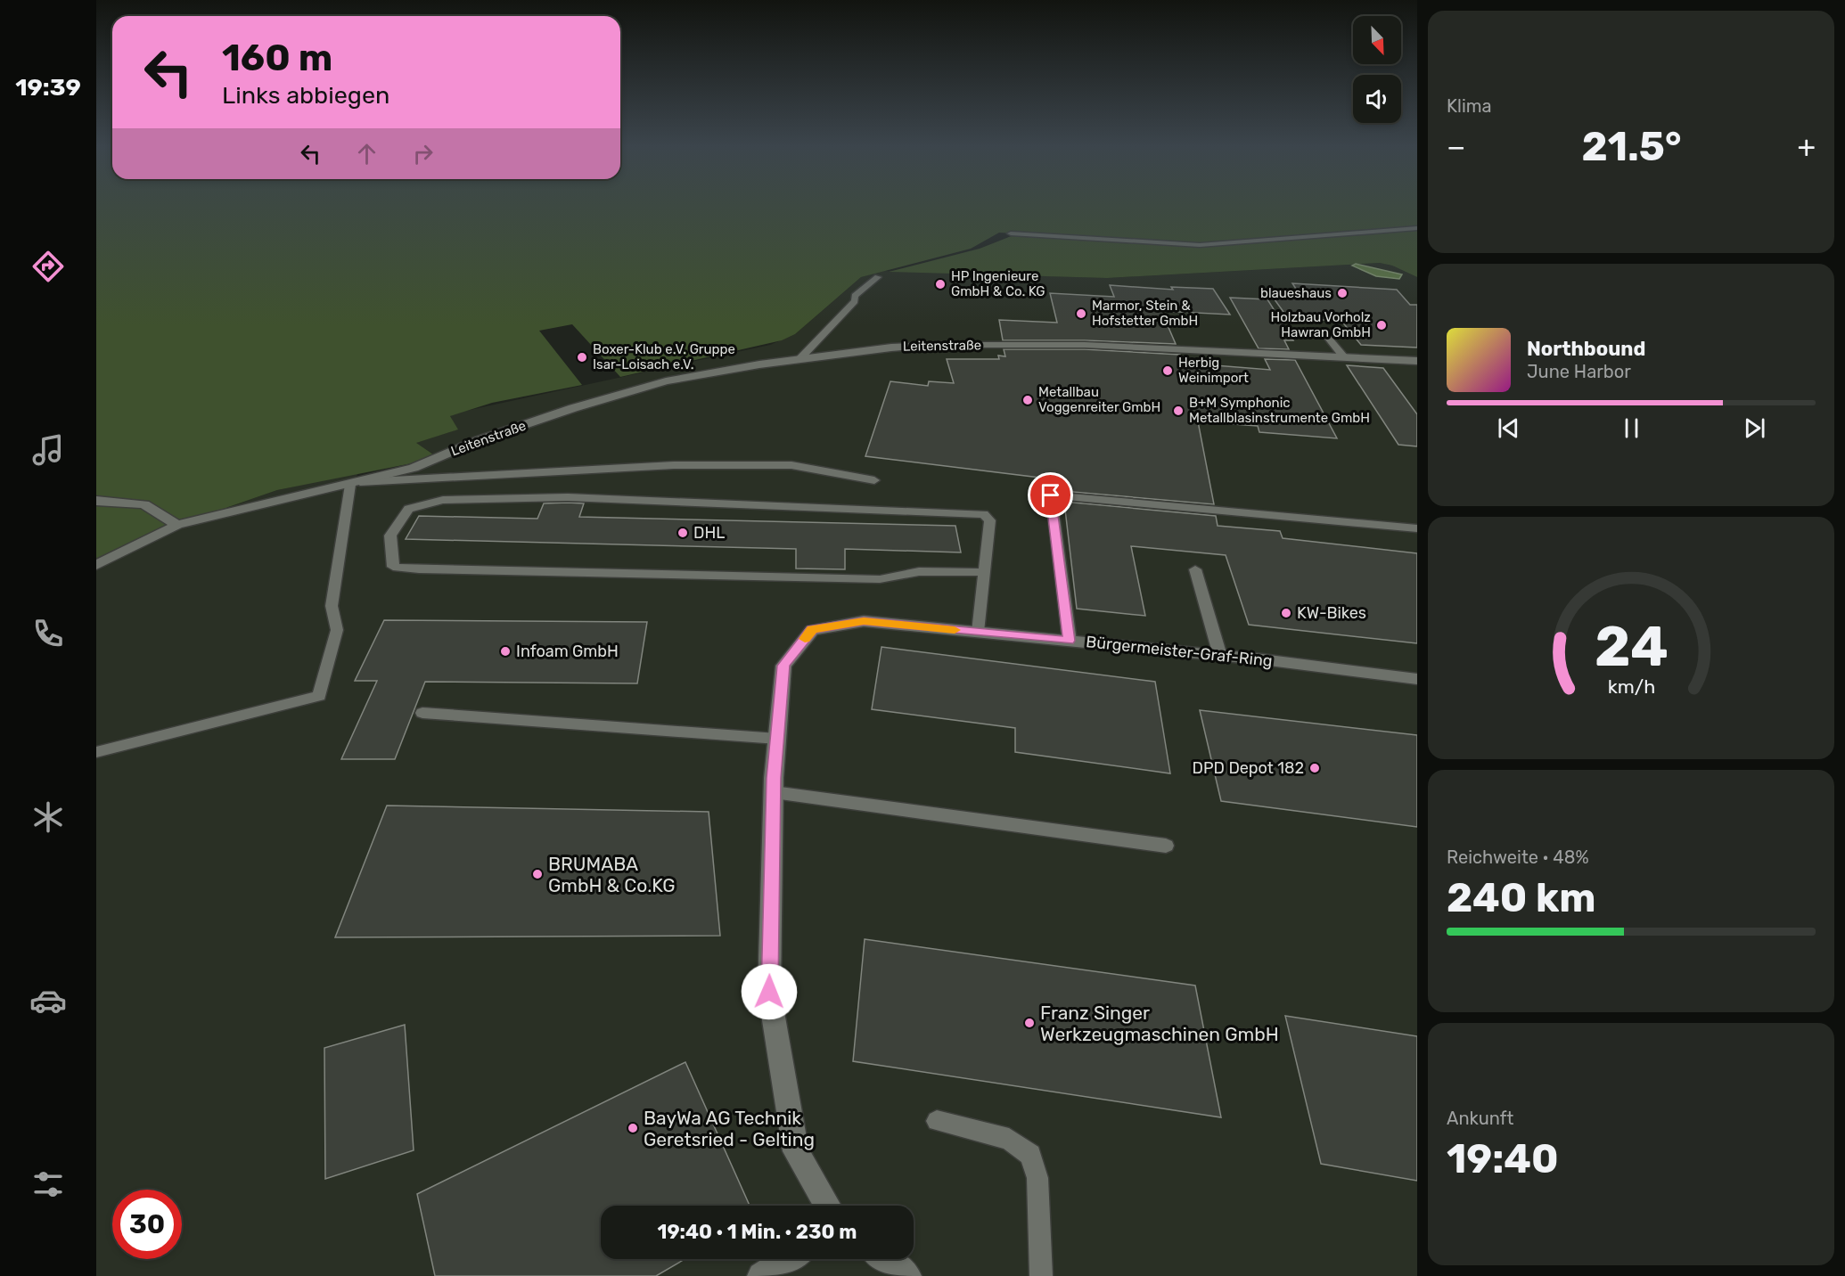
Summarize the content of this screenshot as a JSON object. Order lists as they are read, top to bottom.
{
  "streets": {
    "street": ["Leitenstraße", "Bürgermeister-Graf-Ring"]
  },
  "places": [
    "HP Ingenieure GmbH & Co. KG",
    "blaueshaus",
    "Marmor, Stein & Hofstetter GmbH",
    "Holzbau Vorholz Hawran GmbH",
    "Boxer-Klub e.V. Gruppe Isar-Loisach e.V.",
    "Herbig Weinimport",
    "Metallbau Voggenreiter GmbH",
    "B+M Symphonic Metallblasinstrumente GmbH",
    "DHL",
    "KW-Bikes",
    "Infoam GmbH",
    "DPD Depot 182",
    "BRUMABA GmbH & Co.KG",
    "Franz Singer Werkzeugmaschinen GmbH",
    "BayWa AG Technik Geretsried - Gelting"
  ],
  "north": "bottom right",
  "page": {
    "tabs": "19:39",
    "tile": [
      "Klima",
      ["Reichweite · 48%", "240 km"],
      ["Ankunft", "19:40"]
    ],
    "turn": ["160 m", "Links abbiegen"],
    "heat": ["−", "21.5°", "+"],
    "song": ["Northbound", "June Harbor"],
    "limit": "30",
    "trip": "19:40 · 1 Min. · 230 m",
    "gauge": ["24", "km/h"]
  }
}
